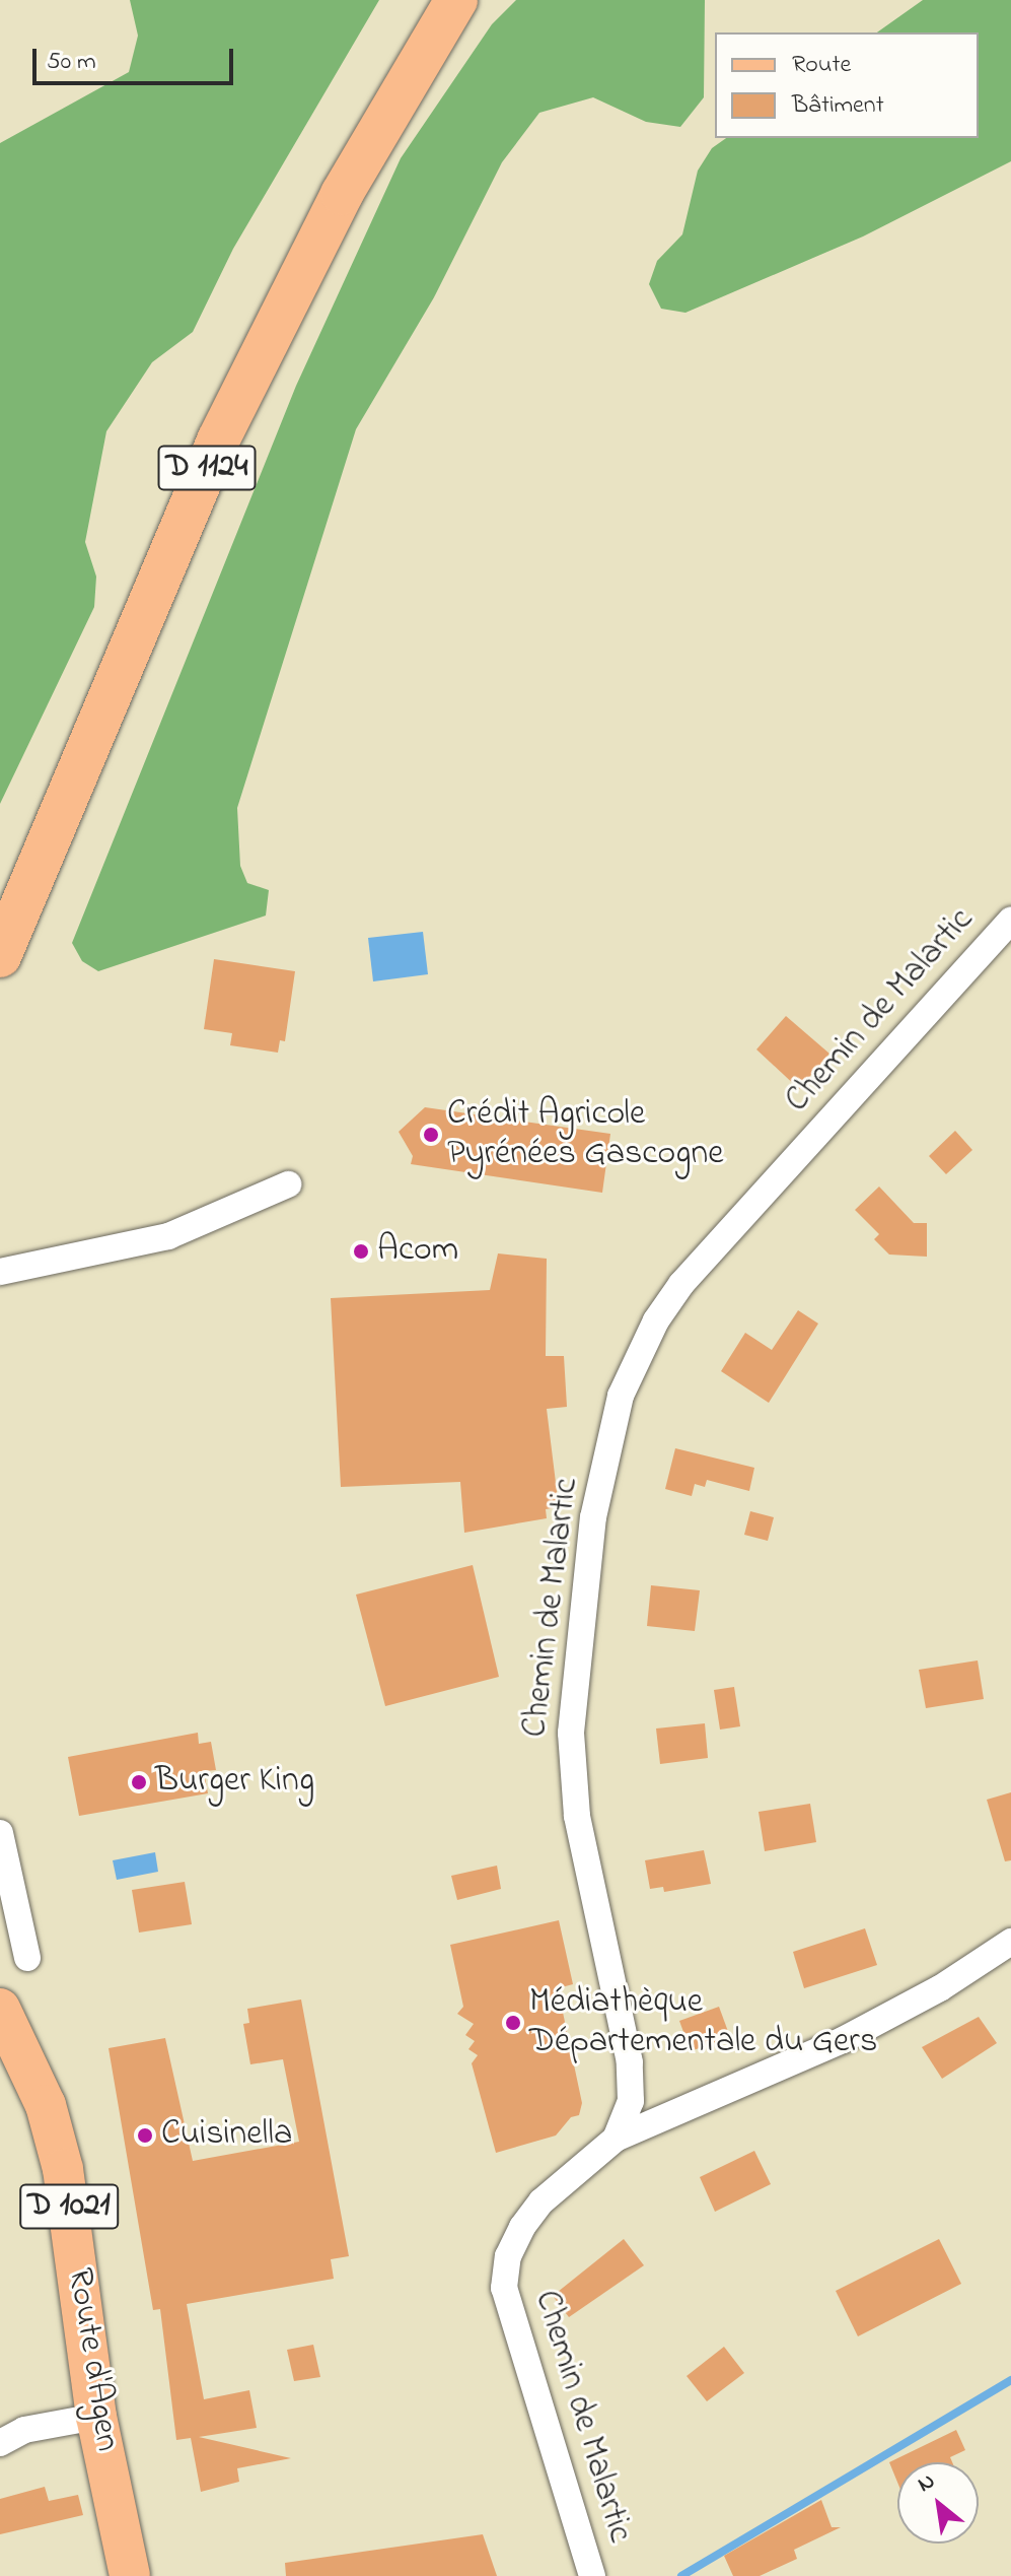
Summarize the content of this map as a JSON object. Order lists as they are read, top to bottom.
{
  "streets": {
    "highway": ["D 1124"],
    "main road": ["D 1021", "Route d'Agen"],
    "street": ["Chemin de Malartic"]
  },
  "places": [
    "Crédit Agricole Pyrénées Gascogne",
    "Acom",
    "Burger King",
    "Médiathèque Départementale du Gers",
    "Cuisinella"
  ],
  "legend": ["Route", "Bâtiment"],
  "scale_bar": "50 m",
  "north": "top left"
}
